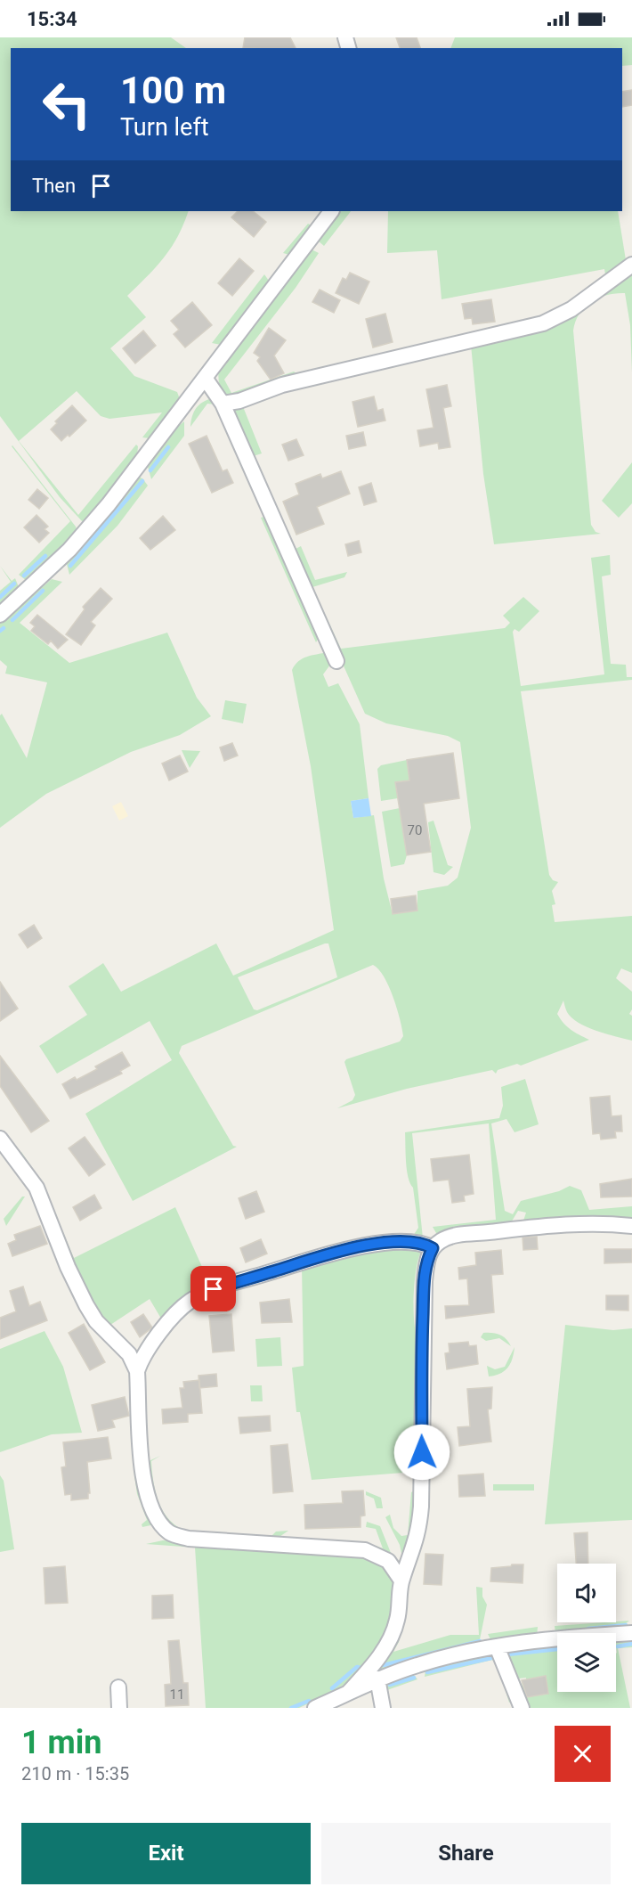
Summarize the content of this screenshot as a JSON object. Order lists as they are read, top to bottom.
{
  "house_numbers": ["70", "11"],
  "page": {
    "status": "15:34",
    "turn": ["100 m", "Turn left"],
    "then": "Then",
    "heading": ["1 min", "210 m · 15:35"],
    "buttons": ["Exit", "Share"]
  }
}
